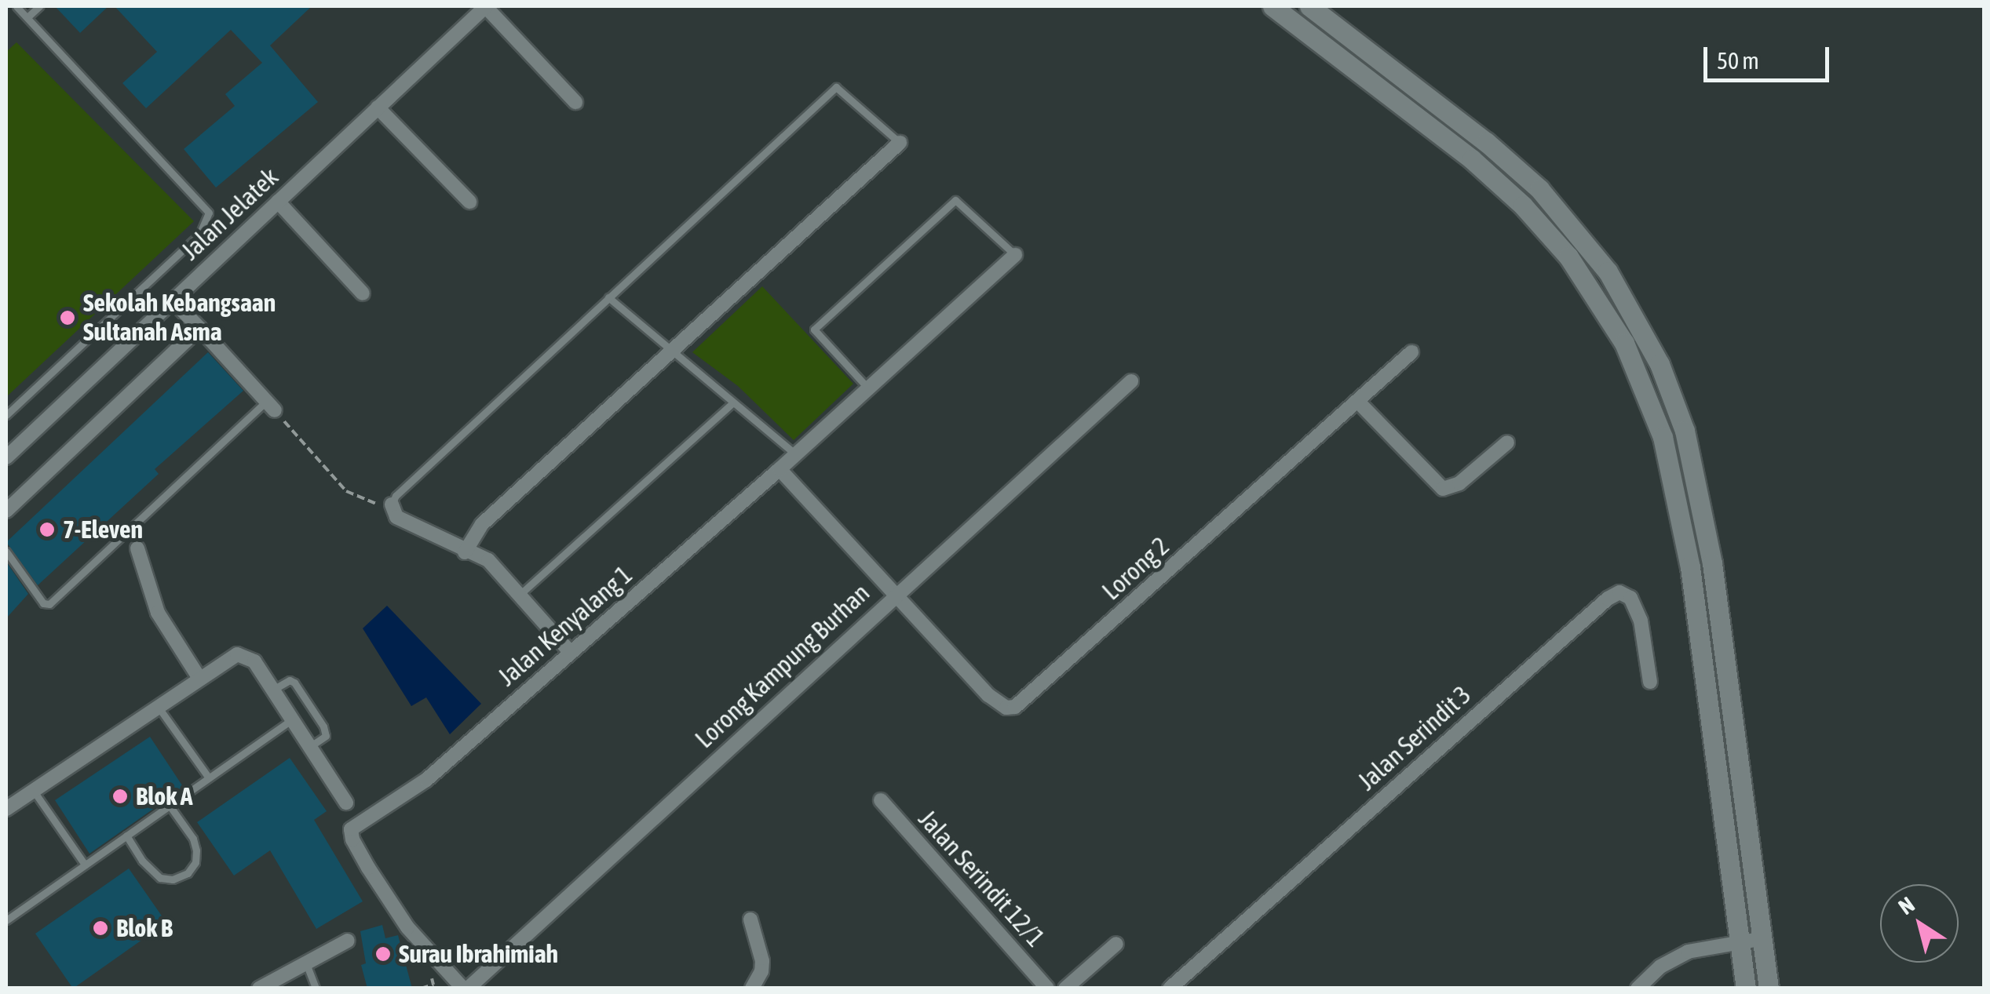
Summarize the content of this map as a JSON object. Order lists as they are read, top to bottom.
{
  "streets": {
    "street": [
      "Jalan Jelatek",
      "Lorong 2",
      "Jalan Kenyalang 1",
      "Lorong Kampung Burhan",
      "Jalan Serindit 3",
      "Jalan Serindit 12/1"
    ]
  },
  "crossings": [
    ["Lorong 2", "Lorong Kampung Burhan"],
    ["Jalan Kenyalang 1", "Lorong Kampung Burhan"]
  ],
  "places": [
    "Sekolah Kebangsaan Sultanah Asma",
    "7-Eleven",
    "Blok A",
    "Blok B",
    "Surau Ibrahimiah"
  ],
  "scale_bar": "50 m",
  "north": "top left"
}
